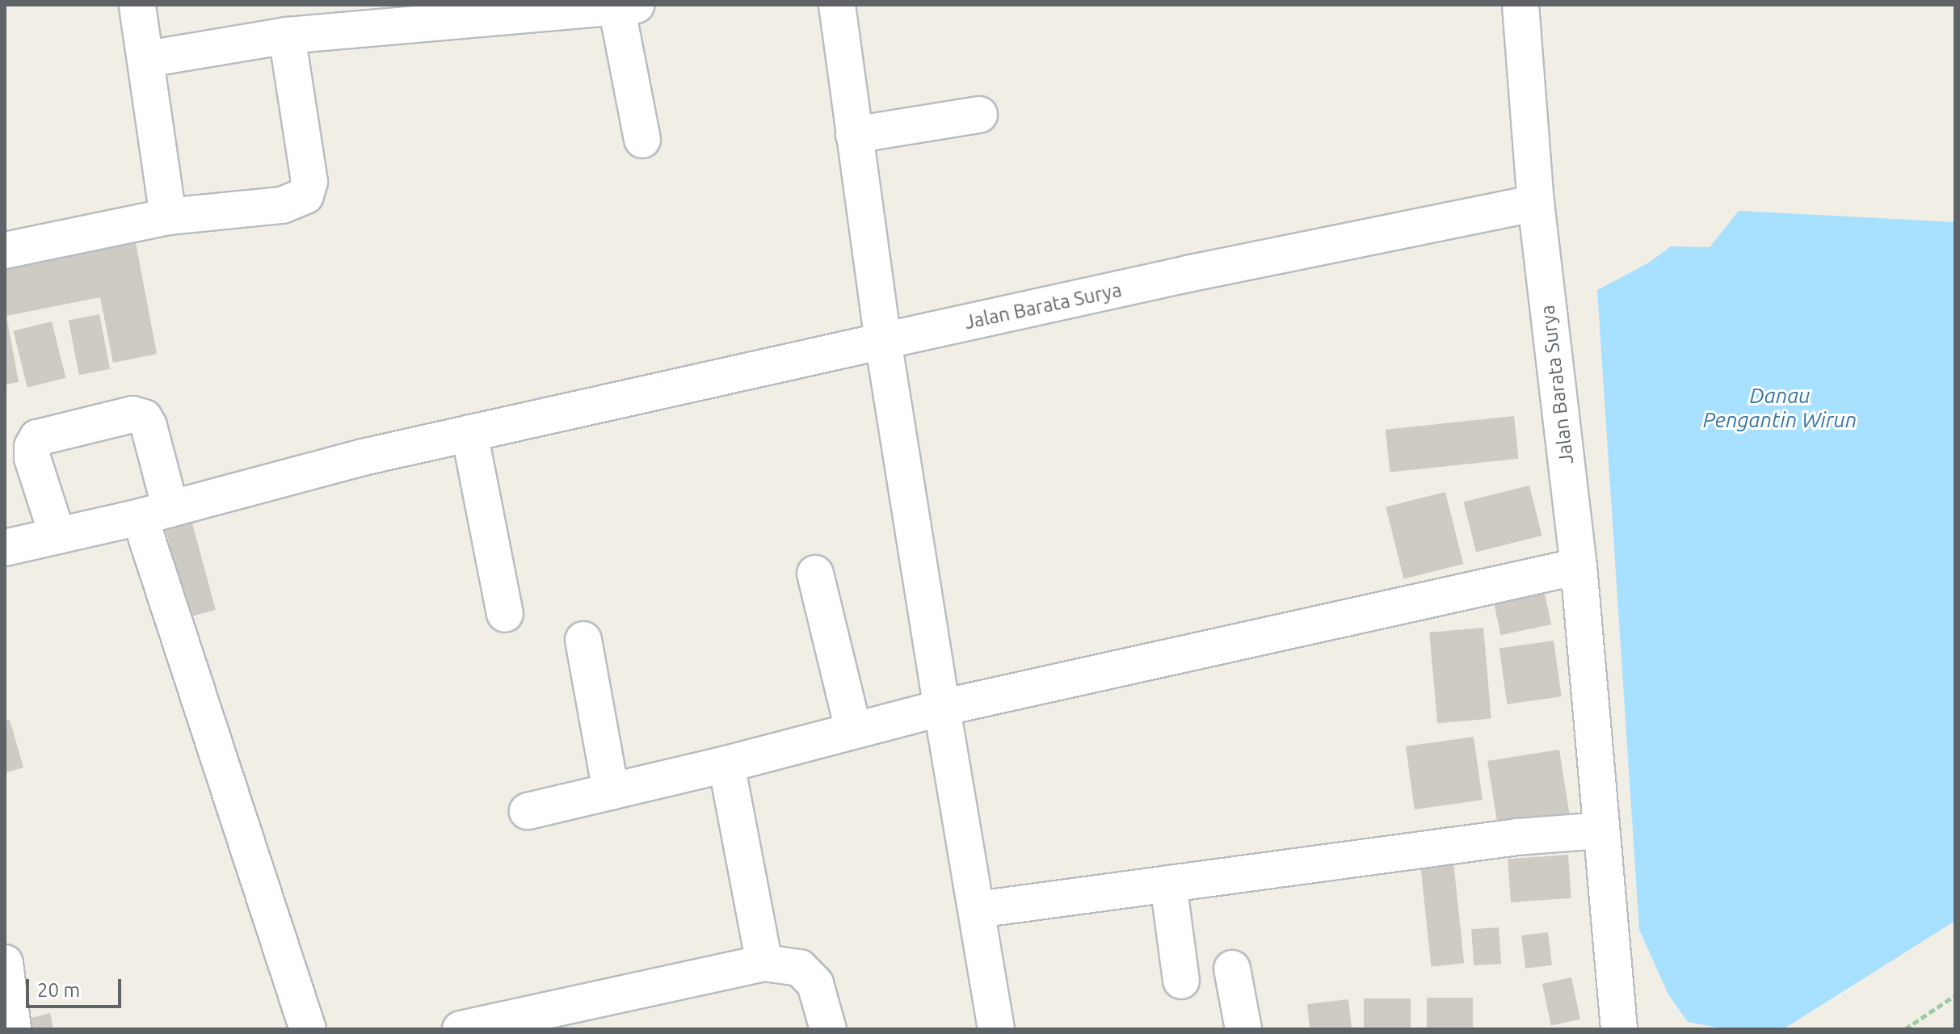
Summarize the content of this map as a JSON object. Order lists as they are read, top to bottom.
{
  "streets": {
    "street": ["Jalan Barata Surya"]
  },
  "water": ["Danau Pengantin Wirun"],
  "scale_bar": "20 m"
}
